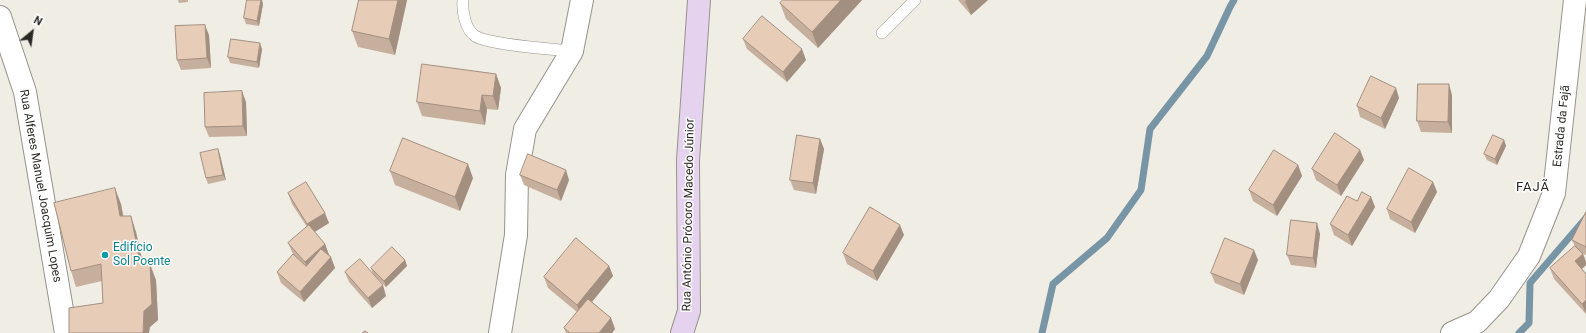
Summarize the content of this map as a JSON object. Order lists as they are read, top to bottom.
{
  "streets": {
    "street": ["Estrada da Fajã", "Rua Alferes Manuel Joacquim Lopes", "Rua António Prócoro Macedo Júnior"]
  },
  "districts": ["FAJÃ"],
  "places": ["Edifício Sol Poente"],
  "north": "top right"
}
